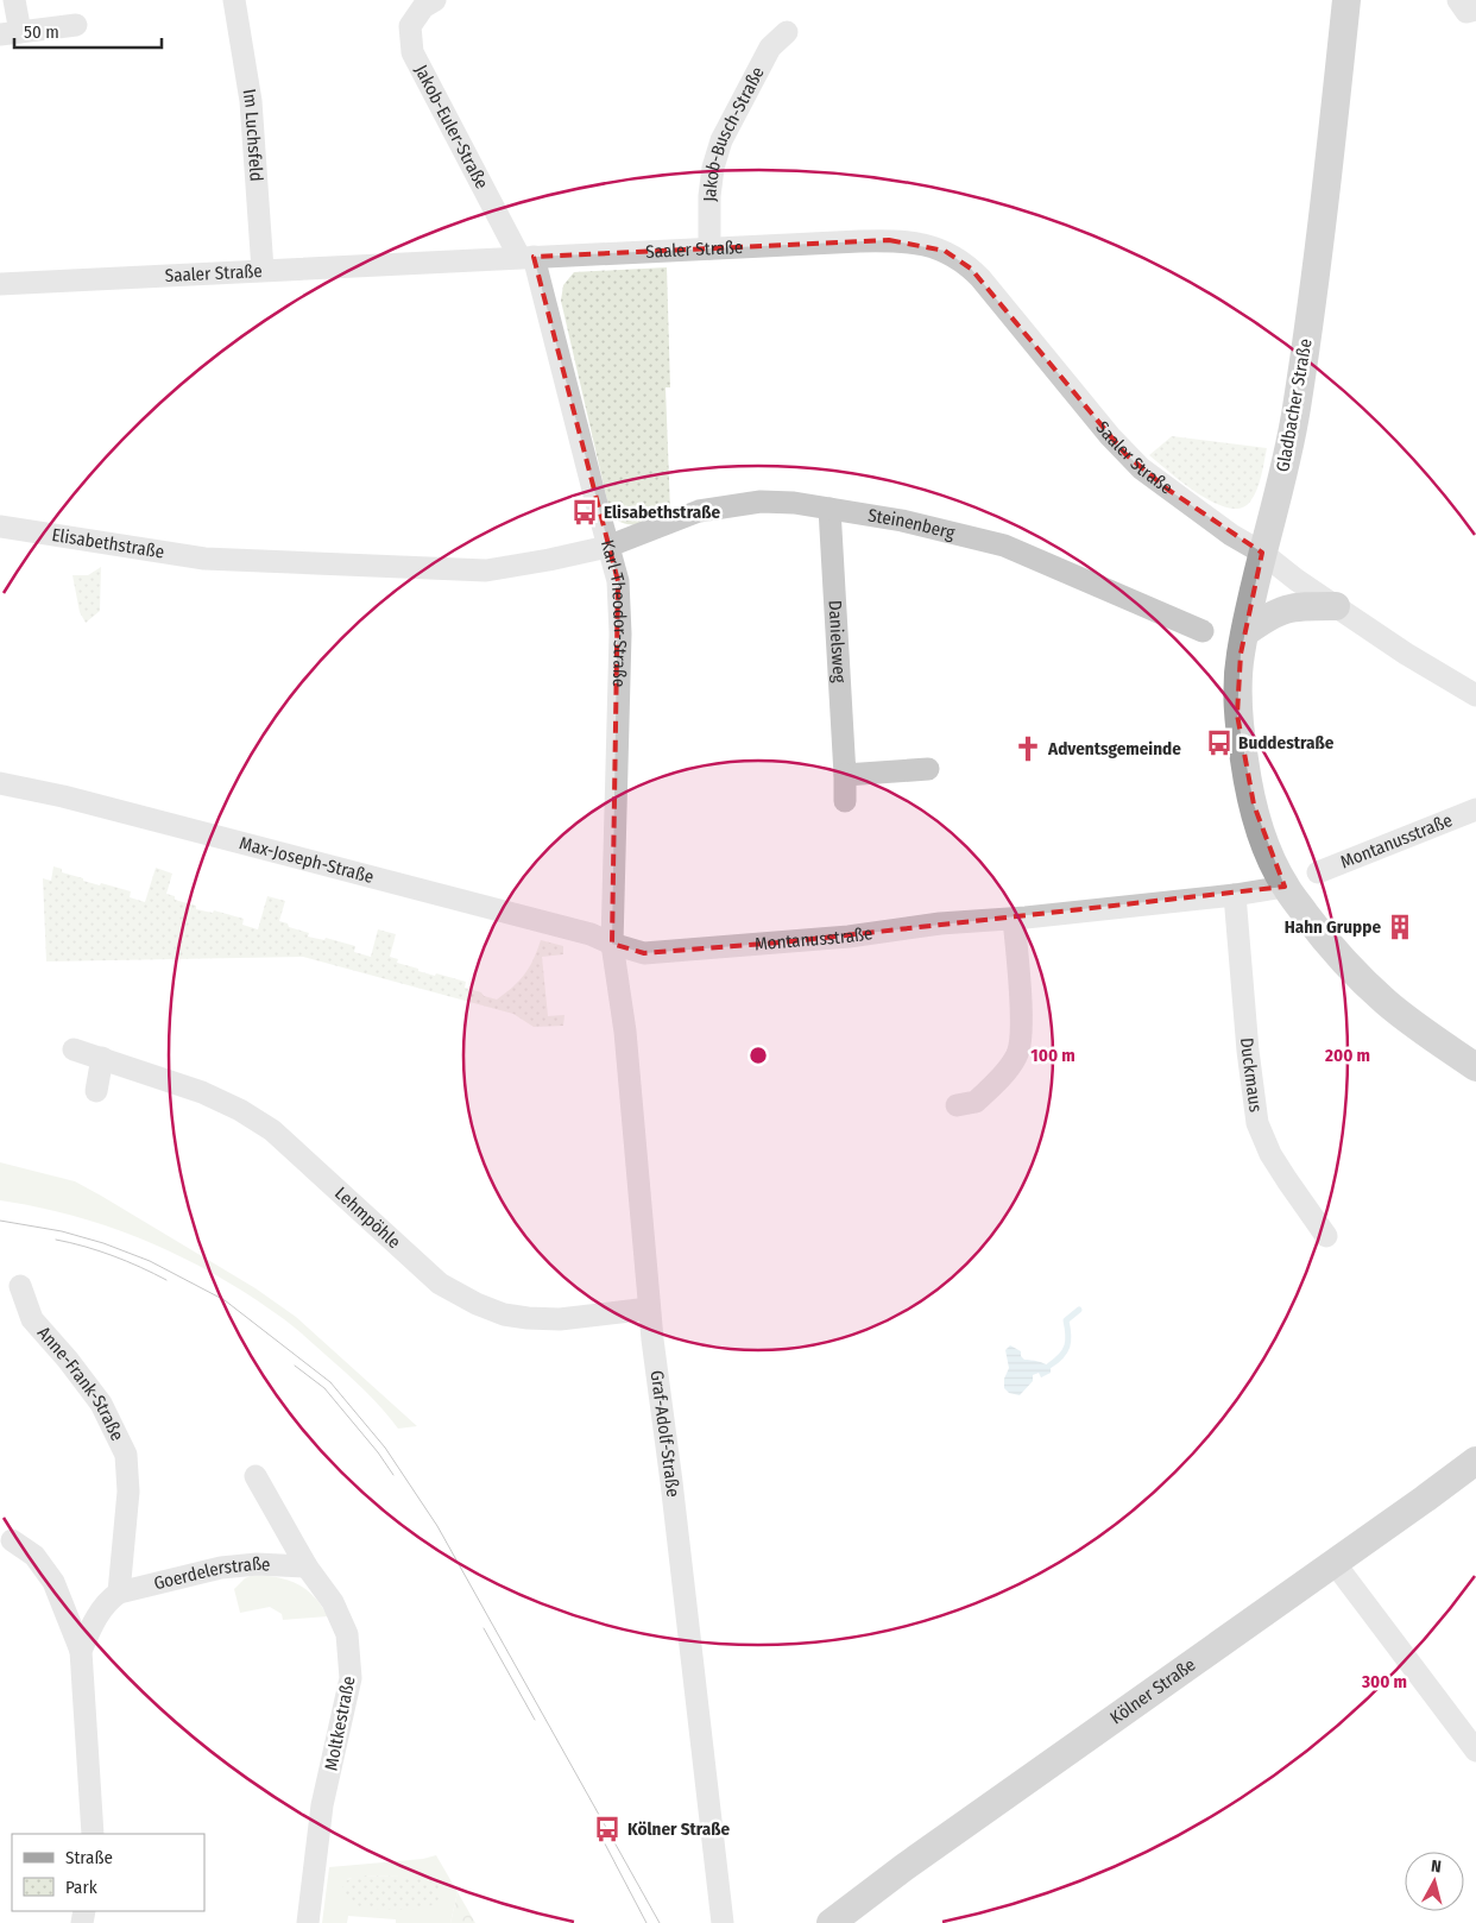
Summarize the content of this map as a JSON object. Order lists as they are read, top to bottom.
{
  "streets": {
    "main road": ["Gladbacher Straße", "Kölner Straße"],
    "street": [
      "Jakob-Euler-Straße",
      "Im Luchsfeld",
      "Jakob-Busch-Straße",
      "Saaler Straße",
      "Steinenberg",
      "Elisabethstraße",
      "Karl-Theodor-Straße",
      "Danielsweg",
      "Montanusstraße",
      "Max-Joseph-Straße",
      "Duckmaus",
      "Lehmpöhle",
      "Anne-Frank-Straße",
      "Graf-Adolf-Straße",
      "Goerdelerstraße",
      "Moltkestraße"
    ]
  },
  "crossings": [
    ["Jakob-Euler-Straße", "Saaler Straße"],
    ["Jakob-Euler-Straße", "Karl-Theodor-Straße"],
    ["Im Luchsfeld", "Saaler Straße"],
    ["Jakob-Busch-Straße", "Saaler Straße"],
    ["Saaler Straße", "Gladbacher Straße"],
    ["Saaler Straße", "Karl-Theodor-Straße"],
    ["Steinenberg", "Elisabethstraße"],
    ["Steinenberg", "Karl-Theodor-Straße"],
    ["Steinenberg", "Danielsweg"],
    ["Elisabethstraße", "Karl-Theodor-Straße"],
    ["Karl-Theodor-Straße", "Montanusstraße"],
    ["Karl-Theodor-Straße", "Max-Joseph-Straße"],
    ["Karl-Theodor-Straße", "Graf-Adolf-Straße"],
    ["Montanusstraße", "Max-Joseph-Straße"],
    ["Montanusstraße", "Duckmaus"],
    ["Montanusstraße", "Graf-Adolf-Straße"],
    ["Max-Joseph-Straße", "Graf-Adolf-Straße"],
    ["Lehmpöhle", "Graf-Adolf-Straße"],
    ["Anne-Frank-Straße", "Goerdelerstraße"],
    ["Goerdelerstraße", "Moltkestraße"]
  ],
  "places": {
    "bus stop": ["Elisabethstraße", "Buddestraße", "Kölner Straße"],
    "church": ["Adventsgemeinde"],
    "building": ["Hahn Gruppe"]
  },
  "legend": ["Straße", "Park"],
  "scale_bar": "50 m",
  "north": "top",
  "rings": ["100 m", "200 m", "300 m"]
}
